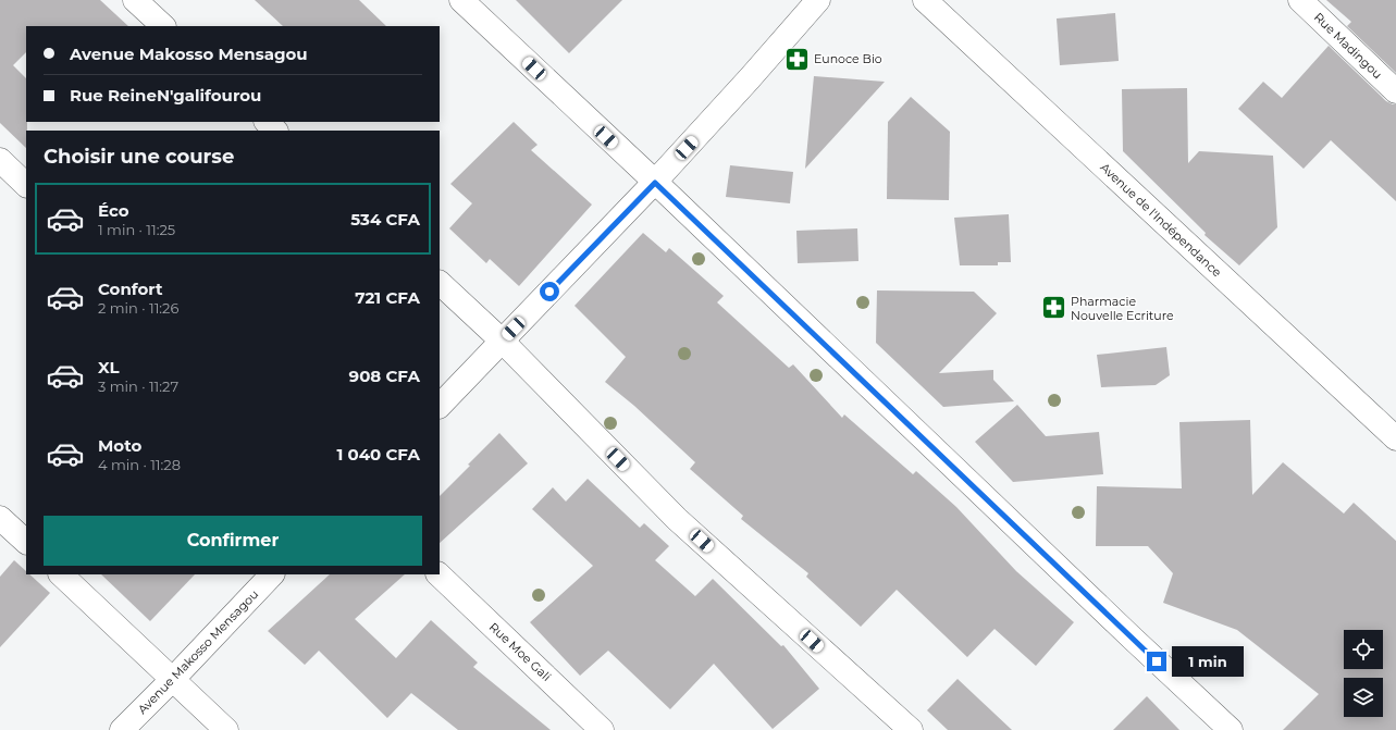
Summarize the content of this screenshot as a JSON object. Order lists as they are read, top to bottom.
{
  "streets": {
    "street": [
      "Rue Madingou",
      "Avenue de l'Indépendance",
      "Avenue Makosso Mensagou",
      "Rue Moe Gali"
    ]
  },
  "places": {
    "pharmacy": ["Eunoce Bio", "Pharmacie Nouvelle Ecriture"]
  },
  "page": {
    "banner": ["Avenue Makosso Mensagou", "Rue ReineN'galifourou"],
    "heading": "Choisir une course",
    "list": [
      {
        "name": "Éco",
        "note": "1 min · 11:25",
        "value": "534 CFA"
      },
      {
        "name": "Confort",
        "note": "2 min · 11:26",
        "value": "721 CFA"
      },
      {
        "name": "XL",
        "note": "3 min · 11:27",
        "value": "908 CFA"
      },
      {
        "name": "Moto",
        "note": "4 min · 11:28",
        "value": "1 040 CFA"
      }
    ],
    "buttons": "Confirmer",
    "bubble": "1 min"
  }
}
